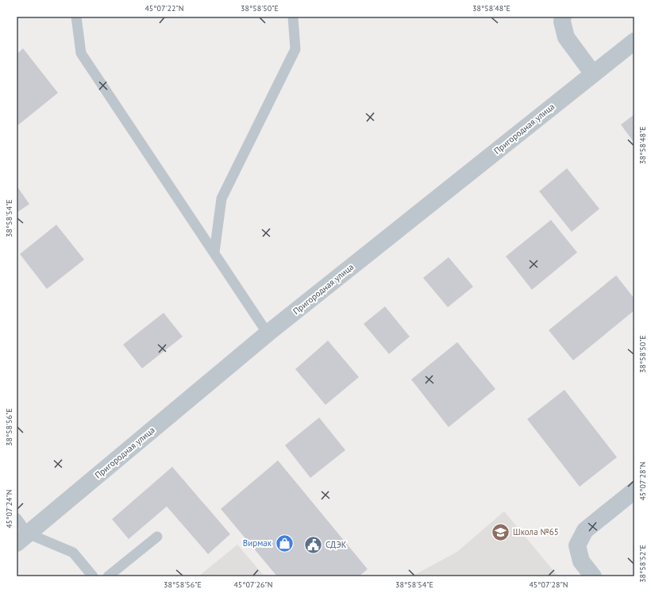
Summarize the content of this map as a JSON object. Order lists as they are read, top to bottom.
{
  "streets": {
    "street": ["Пригородная улица"]
  },
  "places": {
    "school or university": ["Школа №65"],
    "shop": ["Вирмак"],
    "public building": ["СДЭК"]
  },
  "coordinates": [
    "45°07'22\"N",
    "38°58'50\"E",
    "38°58'48\"E",
    "38°58'54\"E",
    "38°58'56\"E",
    "45°07'28\"N",
    "45°07'24\"N",
    "38°58'52\"E",
    "45°07'26\"N"
  ]
}
